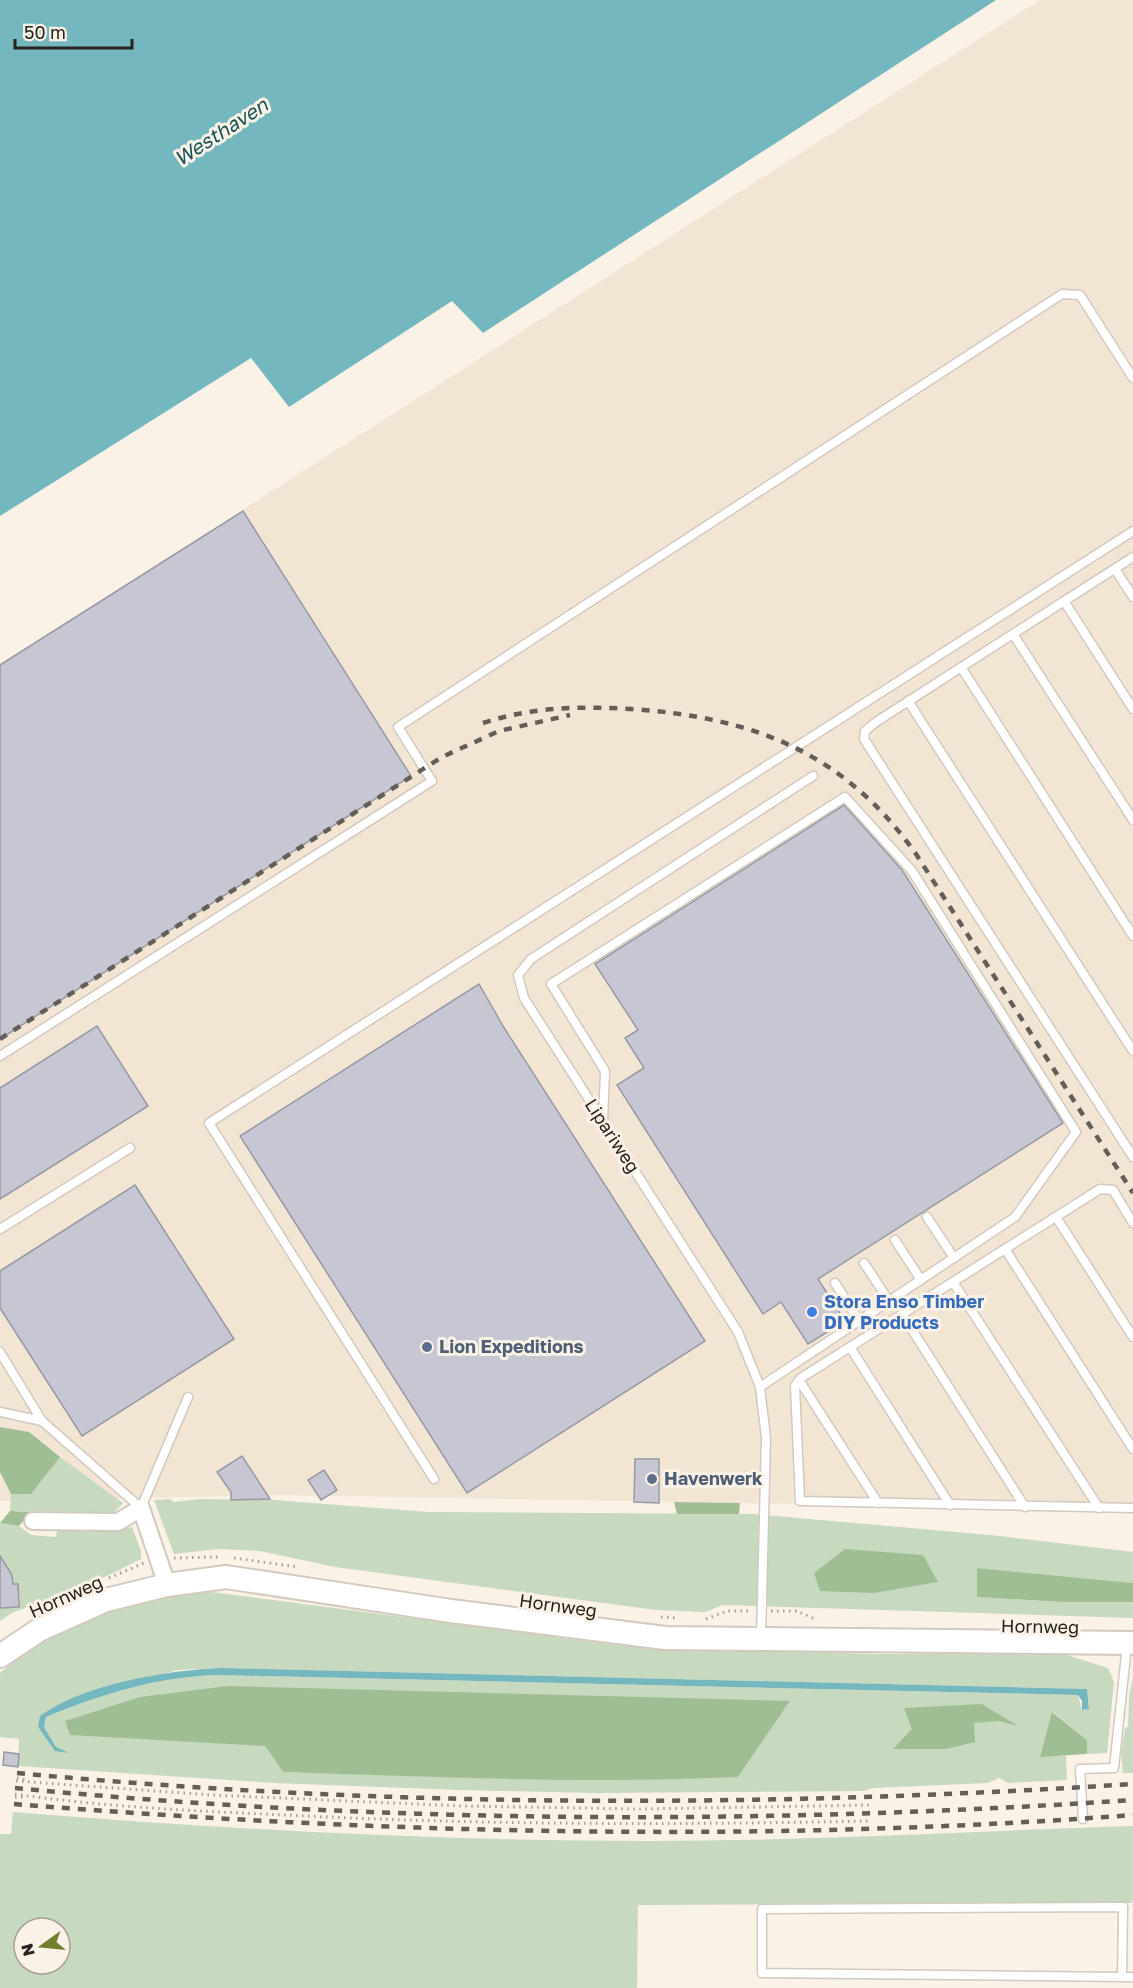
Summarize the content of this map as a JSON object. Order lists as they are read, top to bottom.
{
  "streets": {
    "street": ["Hornweg"],
    "lane": ["Lipariweg"]
  },
  "crossings": [
    ["Lipariweg", "Hornweg"]
  ],
  "water": ["Westhaven"],
  "places": ["Stora Enso Timber DIY Products", "Lion Expeditions", "Havenwerk"],
  "scale_bar": "50 m",
  "north": "left"
}
